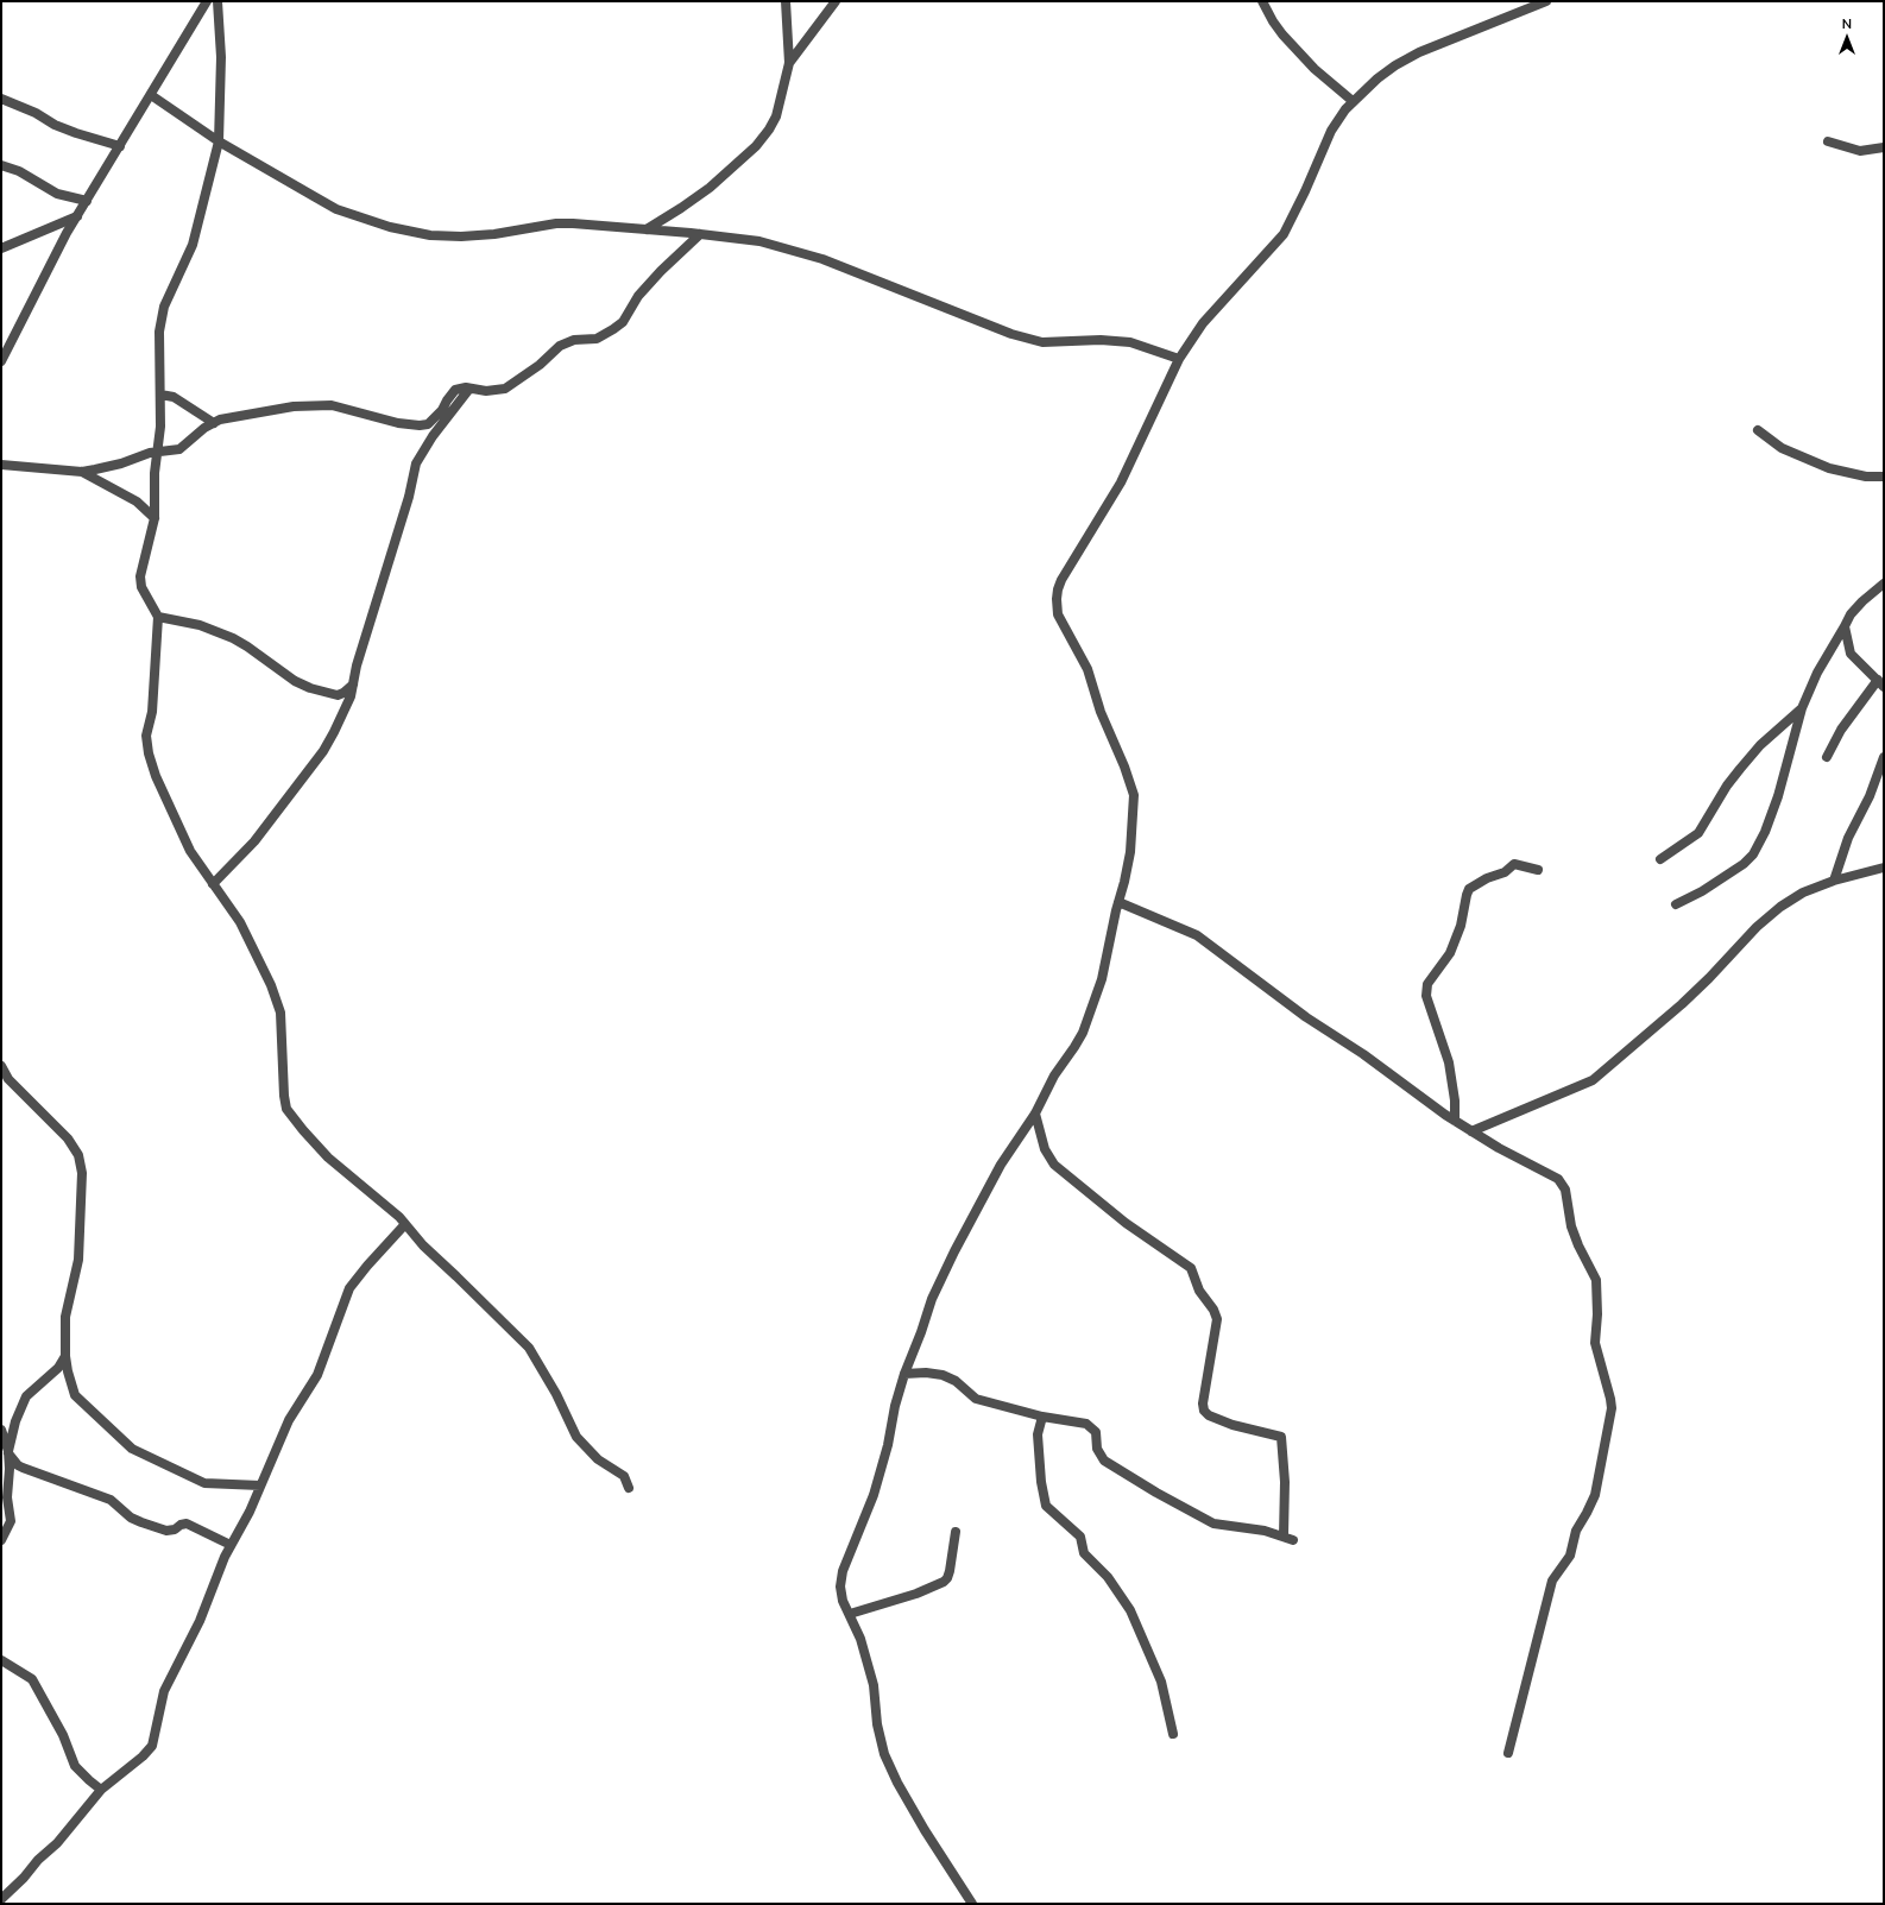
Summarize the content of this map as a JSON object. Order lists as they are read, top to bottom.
{
  "north": "top"
}
